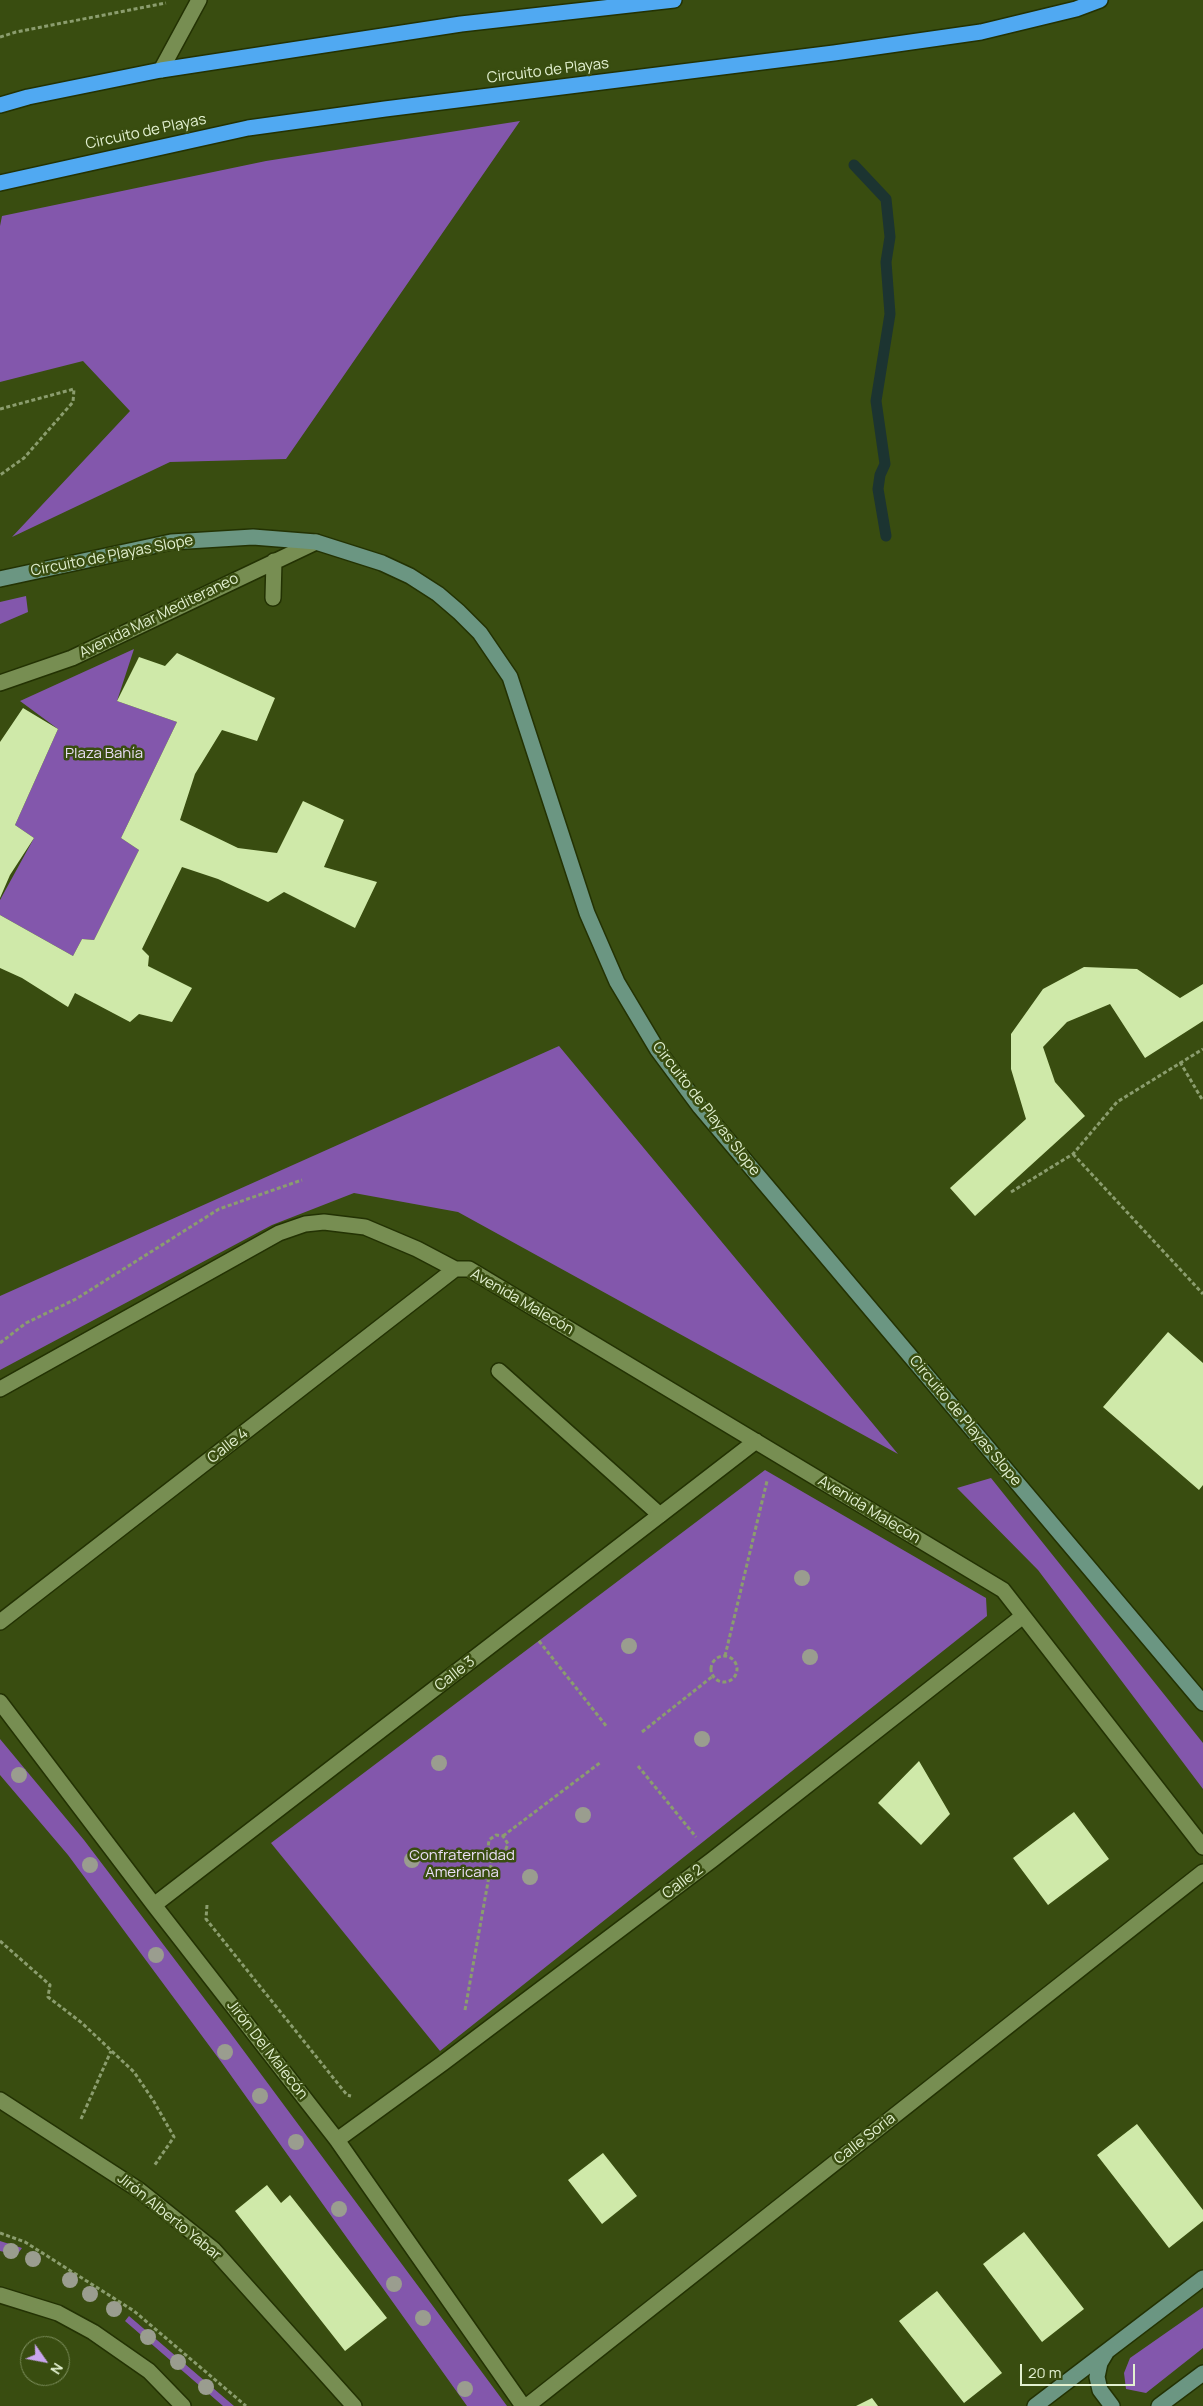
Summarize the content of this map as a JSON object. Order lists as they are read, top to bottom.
{
  "streets": {
    "highway": ["Circuito de Playas"],
    "main road": ["Circuito de Playas Slope"],
    "street": [
      "Avenida Mar Mediteraneo",
      "Avenida Malecón",
      "Calle 4",
      "Calle 3",
      "Calle 2",
      "Jirón Del Malecón",
      "Calle Soria",
      "Jirón Alberto Yabar"
    ]
  },
  "crossings": [
    ["Circuito de Playas Slope", "Avenida Mar Mediteraneo"],
    ["Avenida Malecón", "Calle 4"],
    ["Avenida Malecón", "Calle 3"],
    ["Avenida Malecón", "Calle 2"],
    ["Calle 3", "Jirón Del Malecón"],
    ["Calle 2", "Jirón Del Malecón"]
  ],
  "parks": ["Plaza Bahía", "Confraternidad Americana"],
  "scale_bar": "20 m",
  "north": "bottom right"
}
